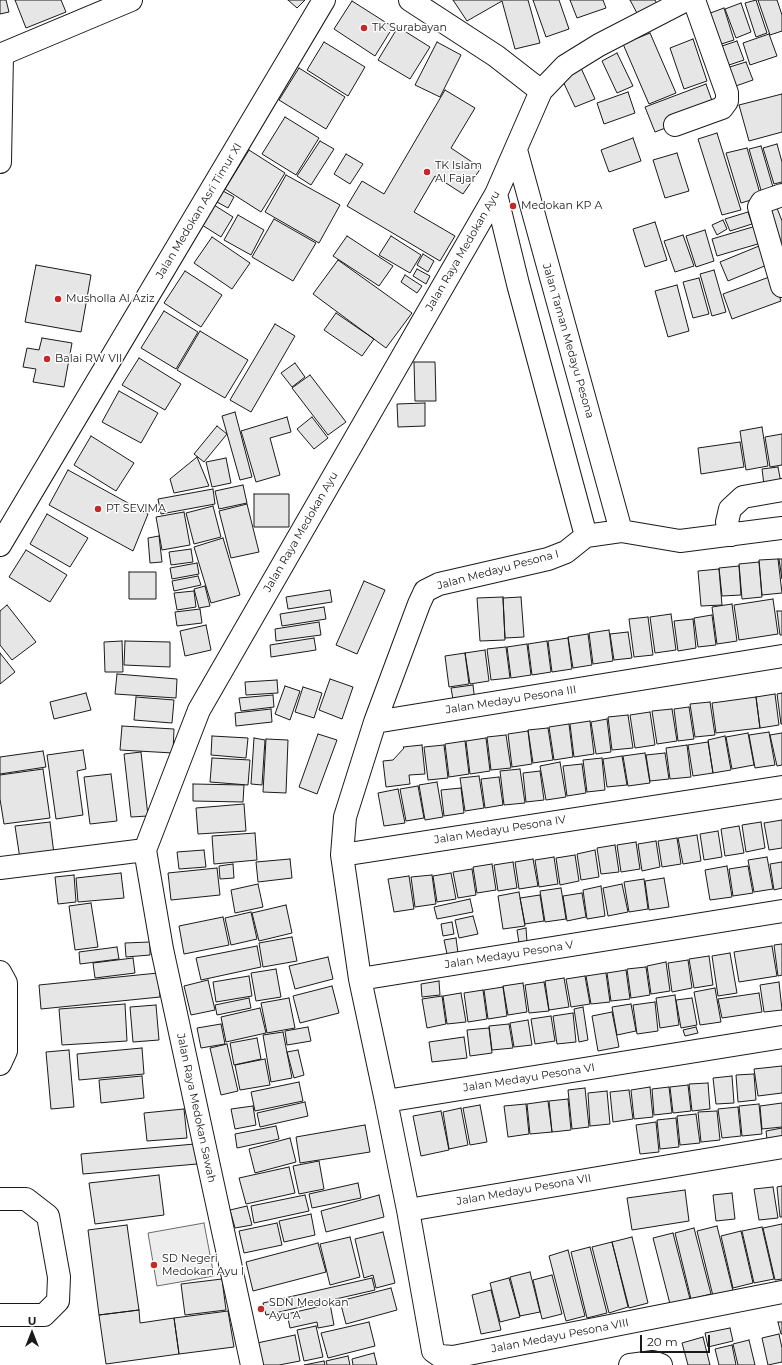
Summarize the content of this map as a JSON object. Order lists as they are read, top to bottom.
{
  "streets": {
    "street": [
      "Jalan Medokan Asri Timur XI",
      "Jalan Raya Medokan Ayu",
      "Jalan Taman Medayu Pesona",
      "Jalan Medayu Pesona I",
      "Jalan Medayu Pesona III",
      "Jalan Medayu Pesona IV",
      "Jalan Medayu Pesona V",
      "Jalan Medayu Pesona VI",
      "Jalan Raya Medokan Sawah",
      "Jalan Medayu Pesona VII",
      "Jalan Medayu Pesona VIII"
    ]
  },
  "crossings": [
    ["Jalan Raya Medokan Ayu", "Jalan Taman Medayu Pesona"],
    ["Jalan Raya Medokan Ayu", "Jalan Raya Medokan Sawah"],
    ["Jalan Medayu Pesona I", "Jalan Medayu Pesona III"],
    ["Jalan Medayu Pesona VII", "Jalan Medayu Pesona VIII"]
  ],
  "places": [
    "TK Surabayan",
    "TK Islam Al Fajar",
    "Medokan KP A",
    "Musholla Al Aziz",
    "Balai RW VII",
    "PT SEVIMA",
    "SD Negeri Medokan Ayu I",
    "SDN Medokan Ayu A"
  ],
  "scale_bar": "20 m",
  "north": "top"
}
